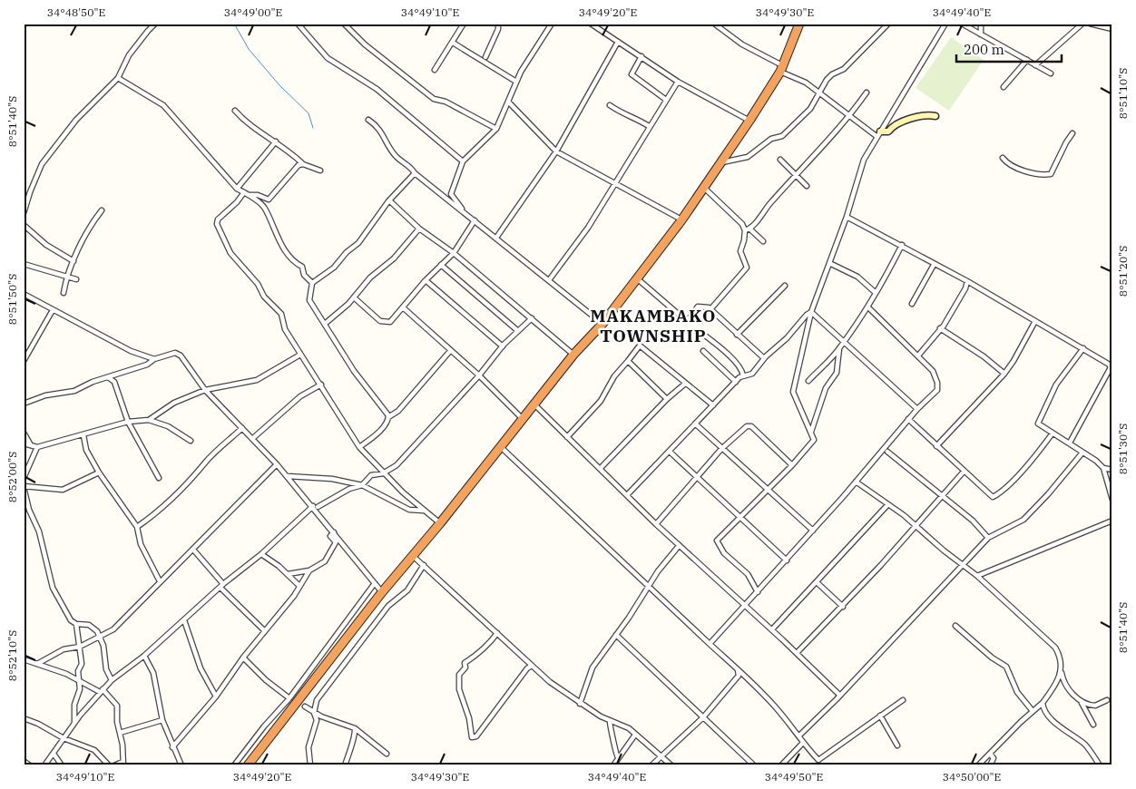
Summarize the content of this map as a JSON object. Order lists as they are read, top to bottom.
{
  "districts": ["MAKAMBAKO TOWNSHIP"],
  "scale_bar": "200 m",
  "coordinates": [
    "34°48'50\"E",
    "34°49'00\"E",
    "34°49'10\"E",
    "34°49'20\"E",
    "34°49'30\"E",
    "34°49'40\"E",
    "8°51'10\"S",
    "8°51'40\"S",
    "8°51'20\"S",
    "8°51'50\"S",
    "8°51'30\"S",
    "8°52'00\"S",
    "8°52'10\"S",
    "34°49'50\"E",
    "34°50'00\"E"
  ]
}
